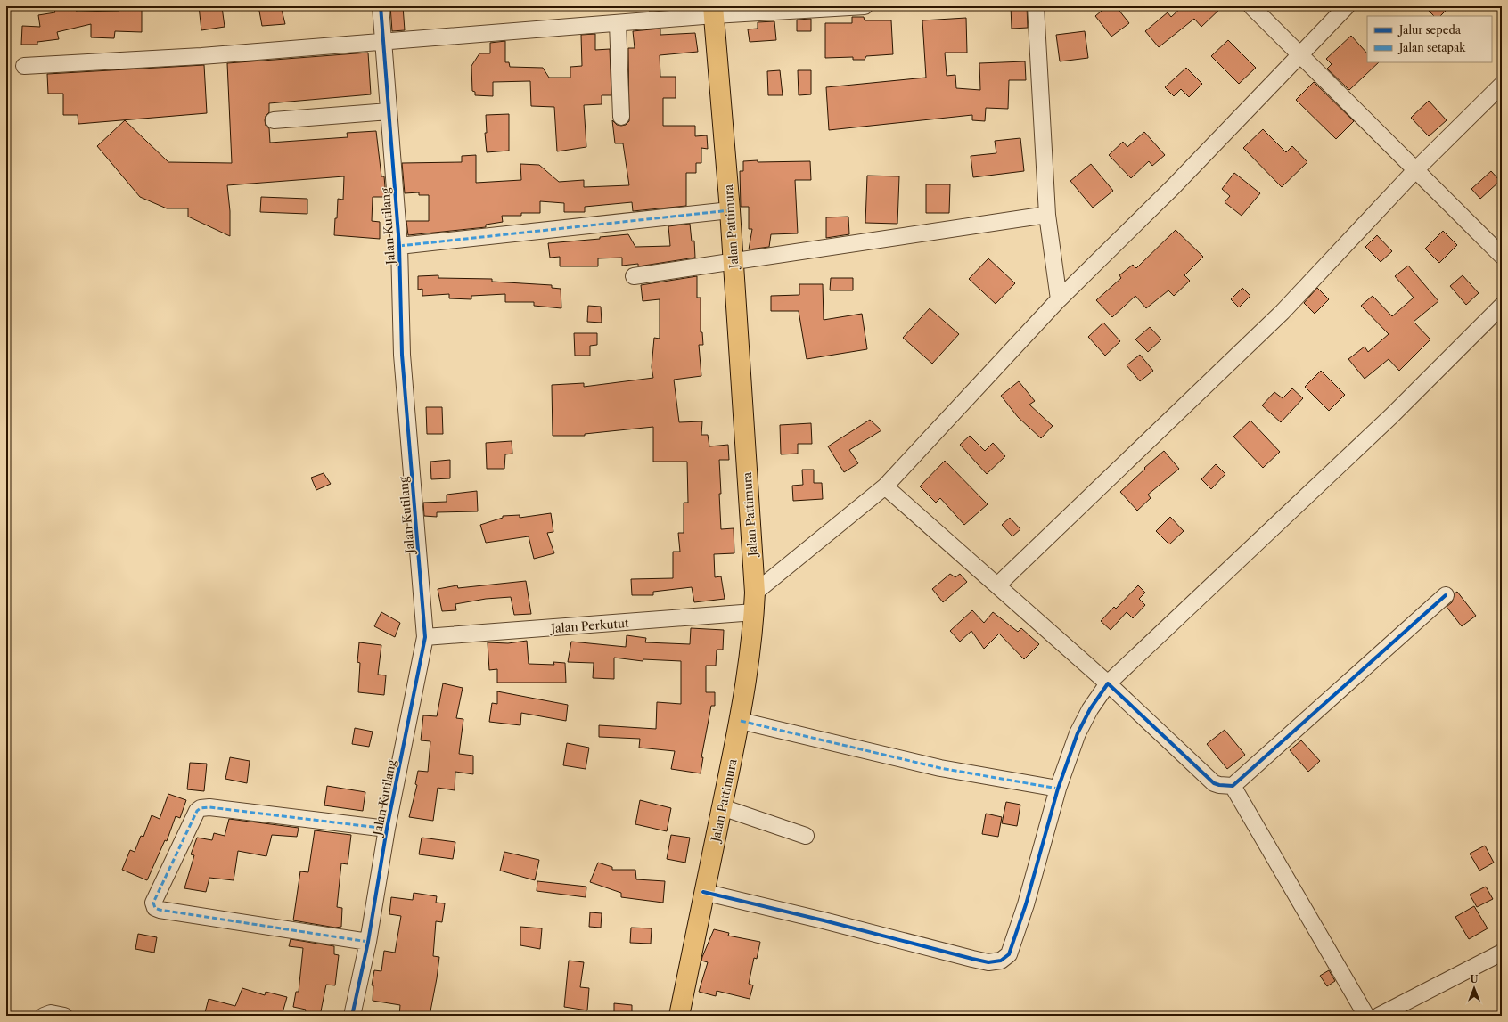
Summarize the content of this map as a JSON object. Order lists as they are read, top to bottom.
{
  "streets": {
    "main road": ["Jalan Pattimura"],
    "street": ["Jalan Kutilang", "Jalan Perkutut"]
  },
  "crossings": [
    ["Jalan Kutilang", "Jalan Perkutut"],
    ["Jalan Pattimura", "Jalan Perkutut"]
  ],
  "legend": ["Jalur sepeda", "Jalan setapak"],
  "north": "top"
}
